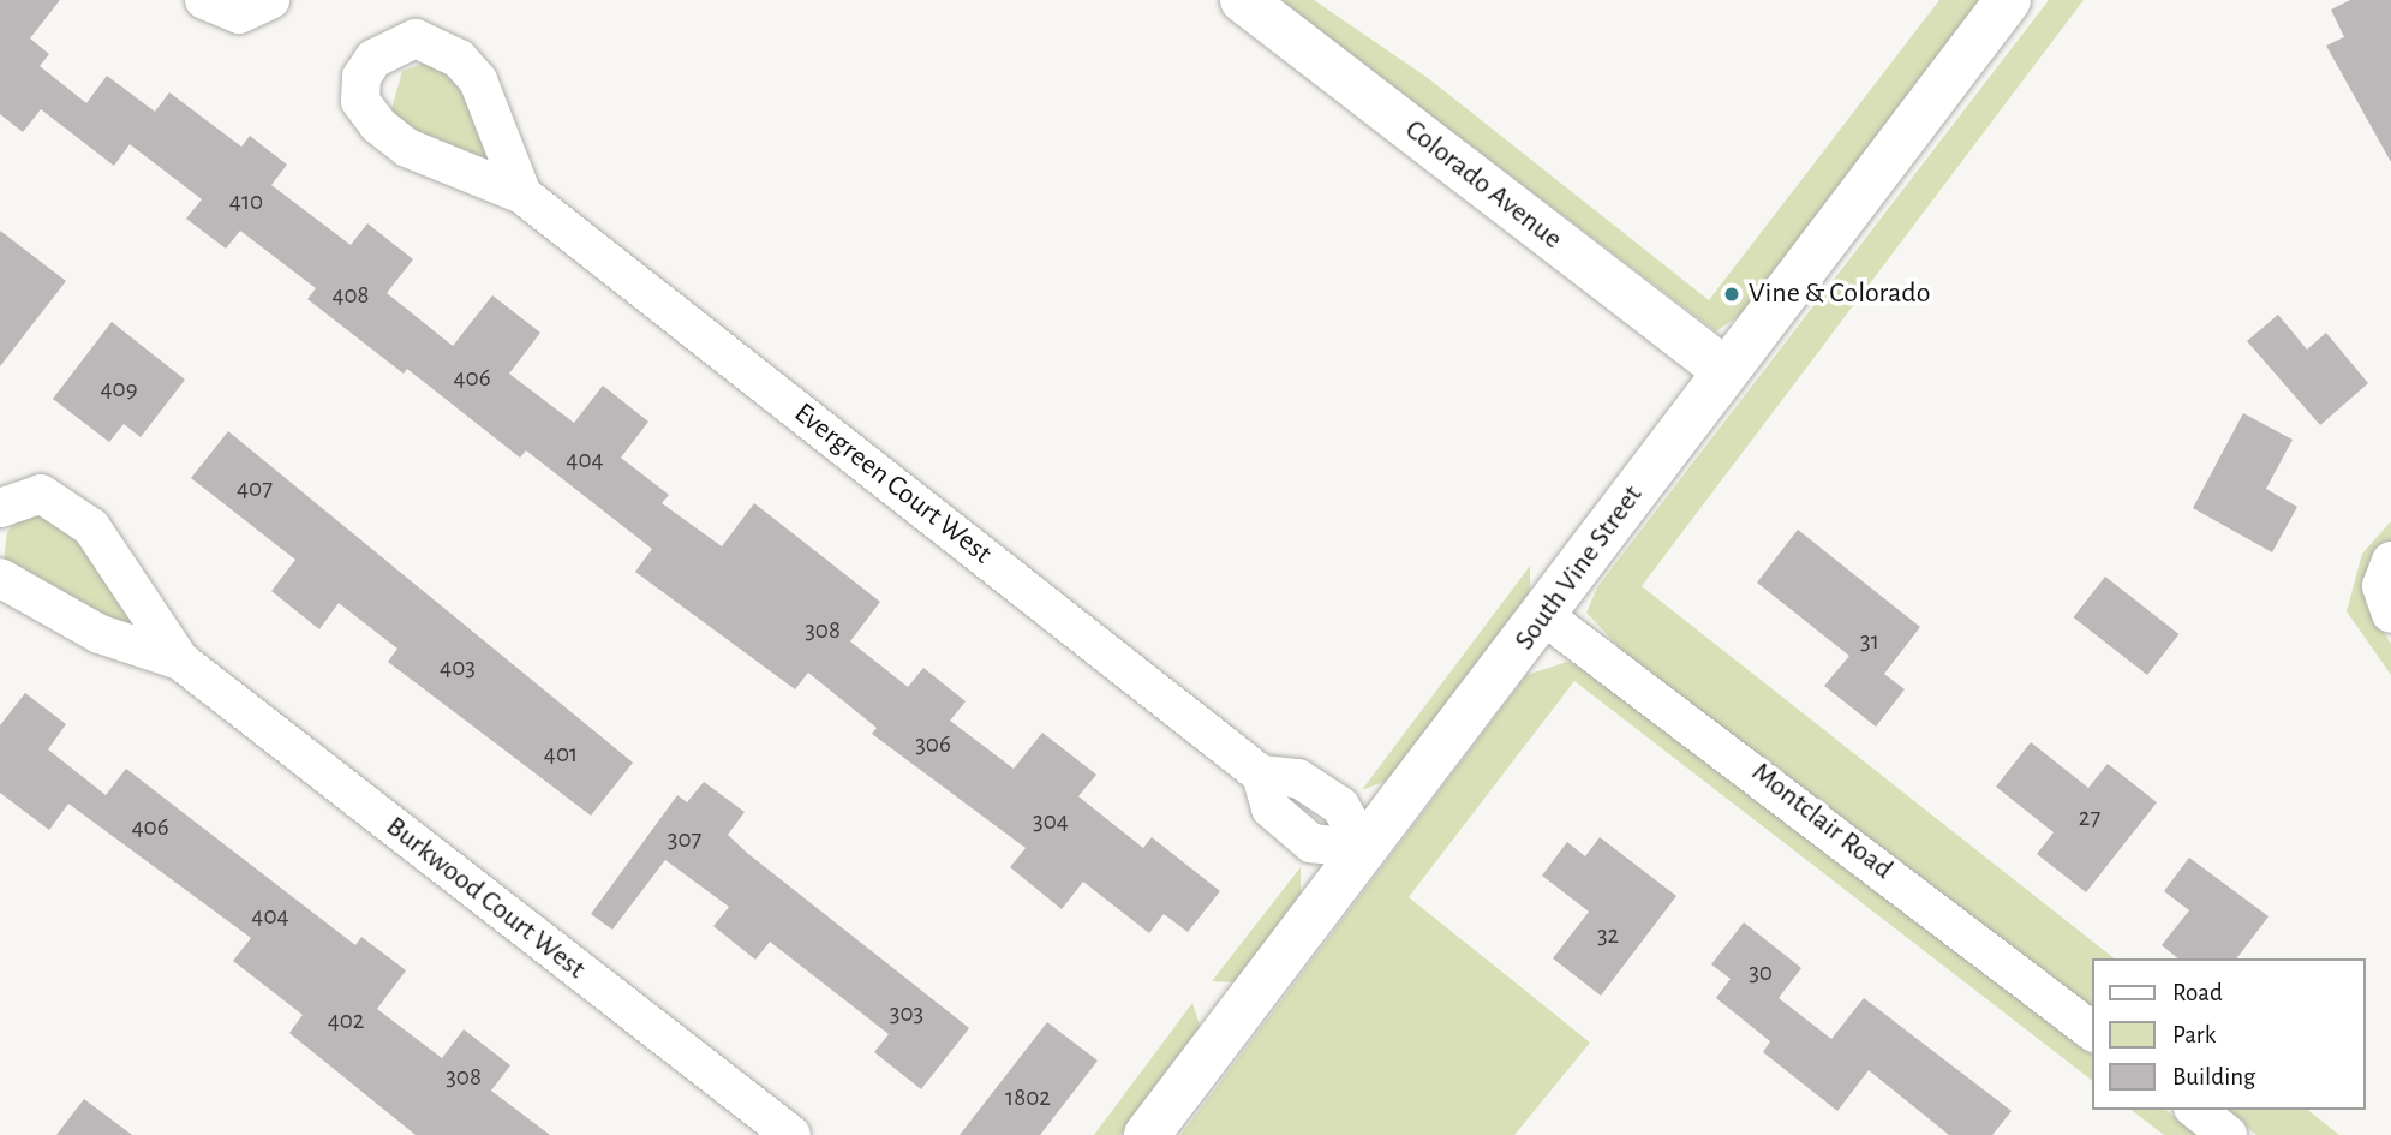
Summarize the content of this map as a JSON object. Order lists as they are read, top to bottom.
{
  "streets": {
    "street": [
      "Colorado Avenue",
      "Evergreen Court West",
      "South Vine Street",
      "Montclair Road",
      "Burkwood Court West"
    ]
  },
  "crossings": [
    ["Colorado Avenue", "South Vine Street"],
    ["Evergreen Court West", "South Vine Street"],
    ["South Vine Street", "Montclair Road"]
  ],
  "places": ["Vine & Colorado"],
  "house_numbers": [
    "410",
    "408",
    "406",
    "409",
    "404",
    "407",
    "308",
    "31",
    "403",
    "306",
    "401",
    "27",
    "304",
    "406",
    "307",
    "404",
    "32",
    "30",
    "303",
    "402",
    "308",
    "1802"
  ],
  "legend": ["Road", "Park", "Building"]
}
